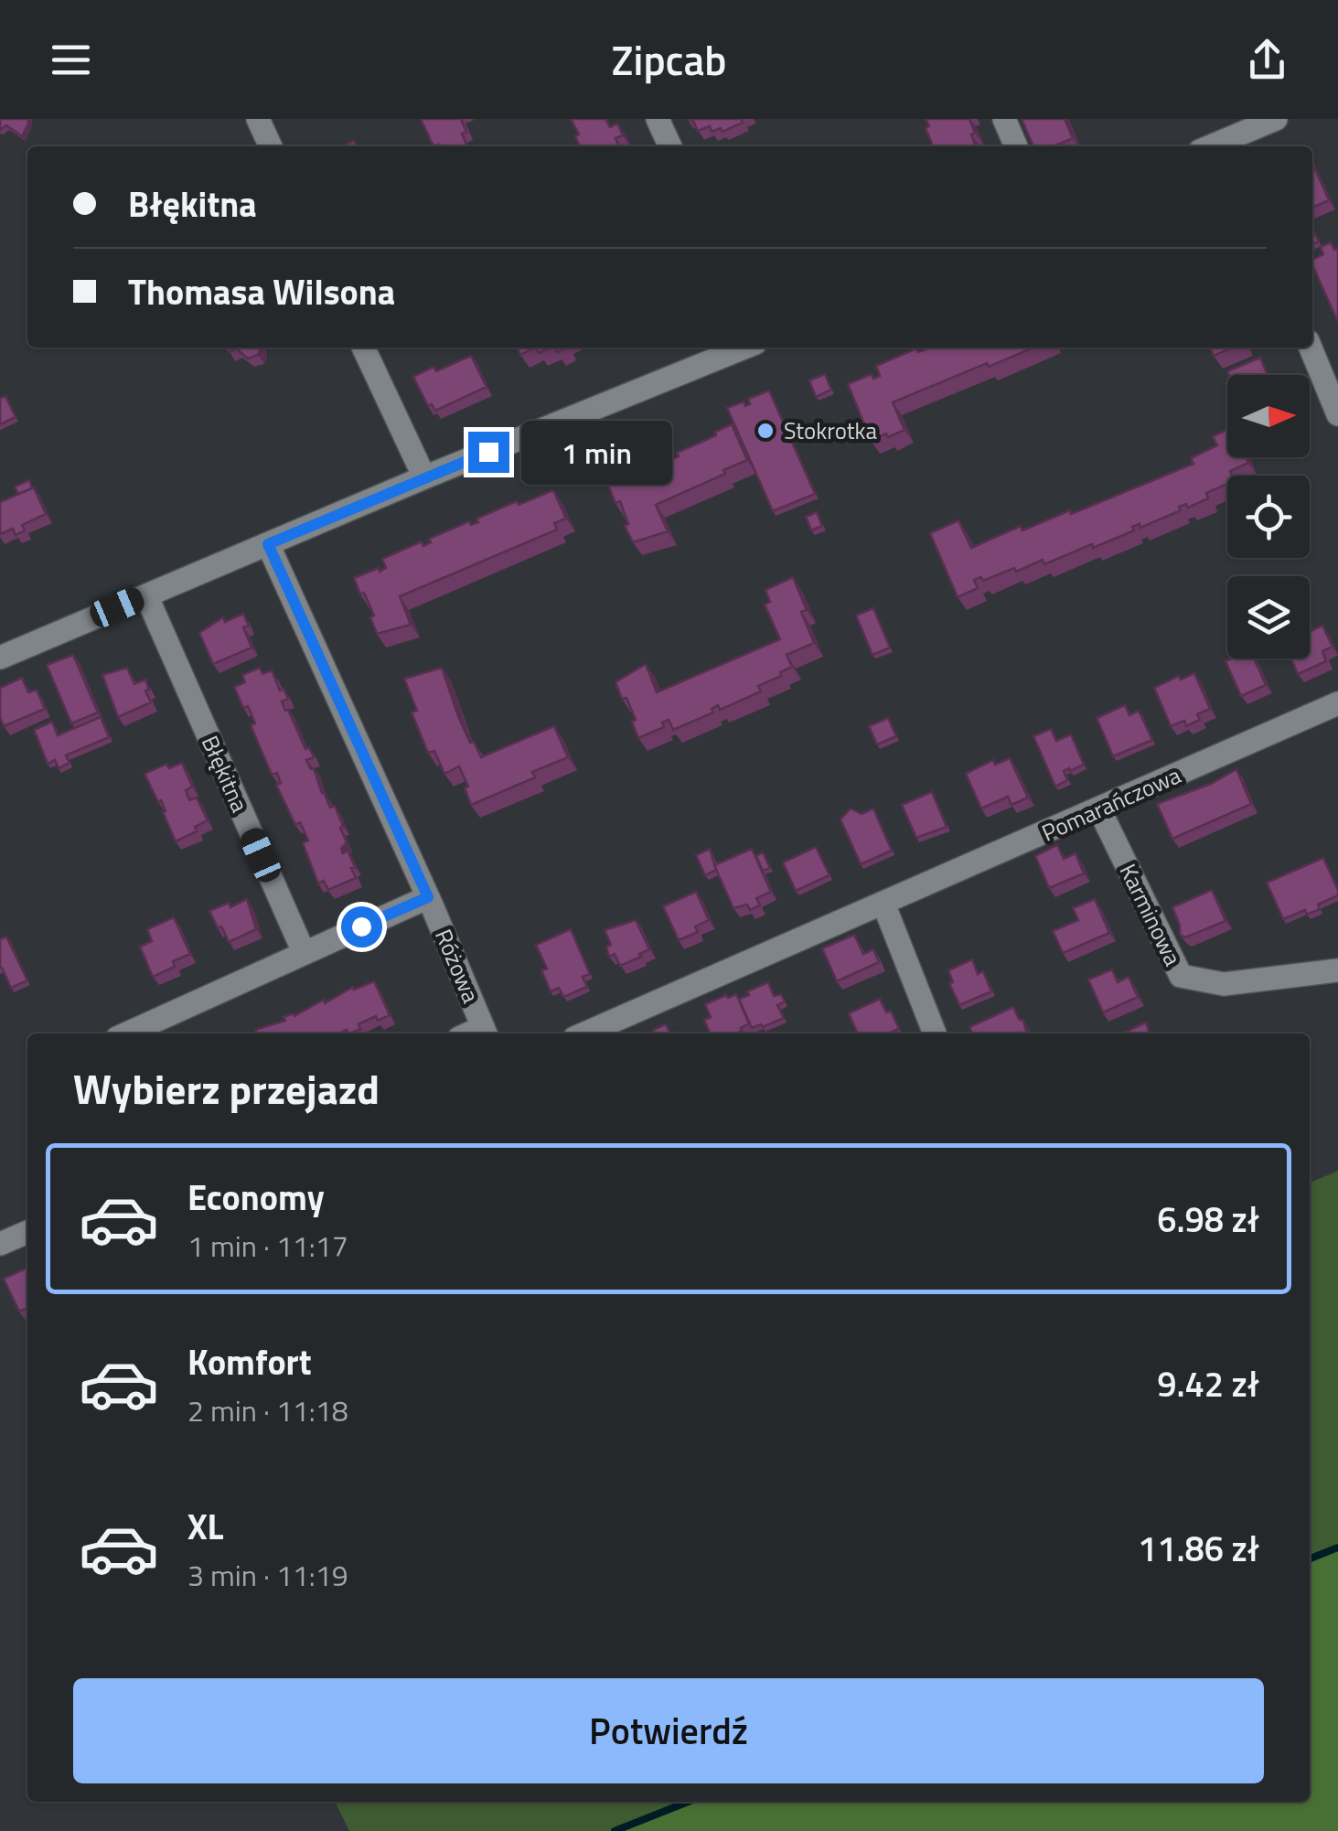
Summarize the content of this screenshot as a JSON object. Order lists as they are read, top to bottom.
{
  "streets": {
    "street": [
      "Błękitna",
      "Pomarańczowa",
      "Karminowa",
      "Różowa"
    ]
  },
  "crossings": [
    ["Pomarańczowa", "Karminowa"]
  ],
  "places": ["Stokrotka"],
  "north": "right",
  "page": {
    "header": "Zipcab",
    "banner": ["Błękitna", "Thomasa Wilsona"],
    "bubble": "1 min",
    "heading": "Wybierz przejazd",
    "list": [
      {
        "name": "Economy",
        "note": "1 min · 11:17",
        "value": "6.98 zł"
      },
      {
        "name": "Komfort",
        "note": "2 min · 11:18",
        "value": "9.42 zł"
      },
      {
        "name": "XL",
        "note": "3 min · 11:19",
        "value": "11.86 zł"
      }
    ],
    "buttons": "Potwierdź"
  }
}
